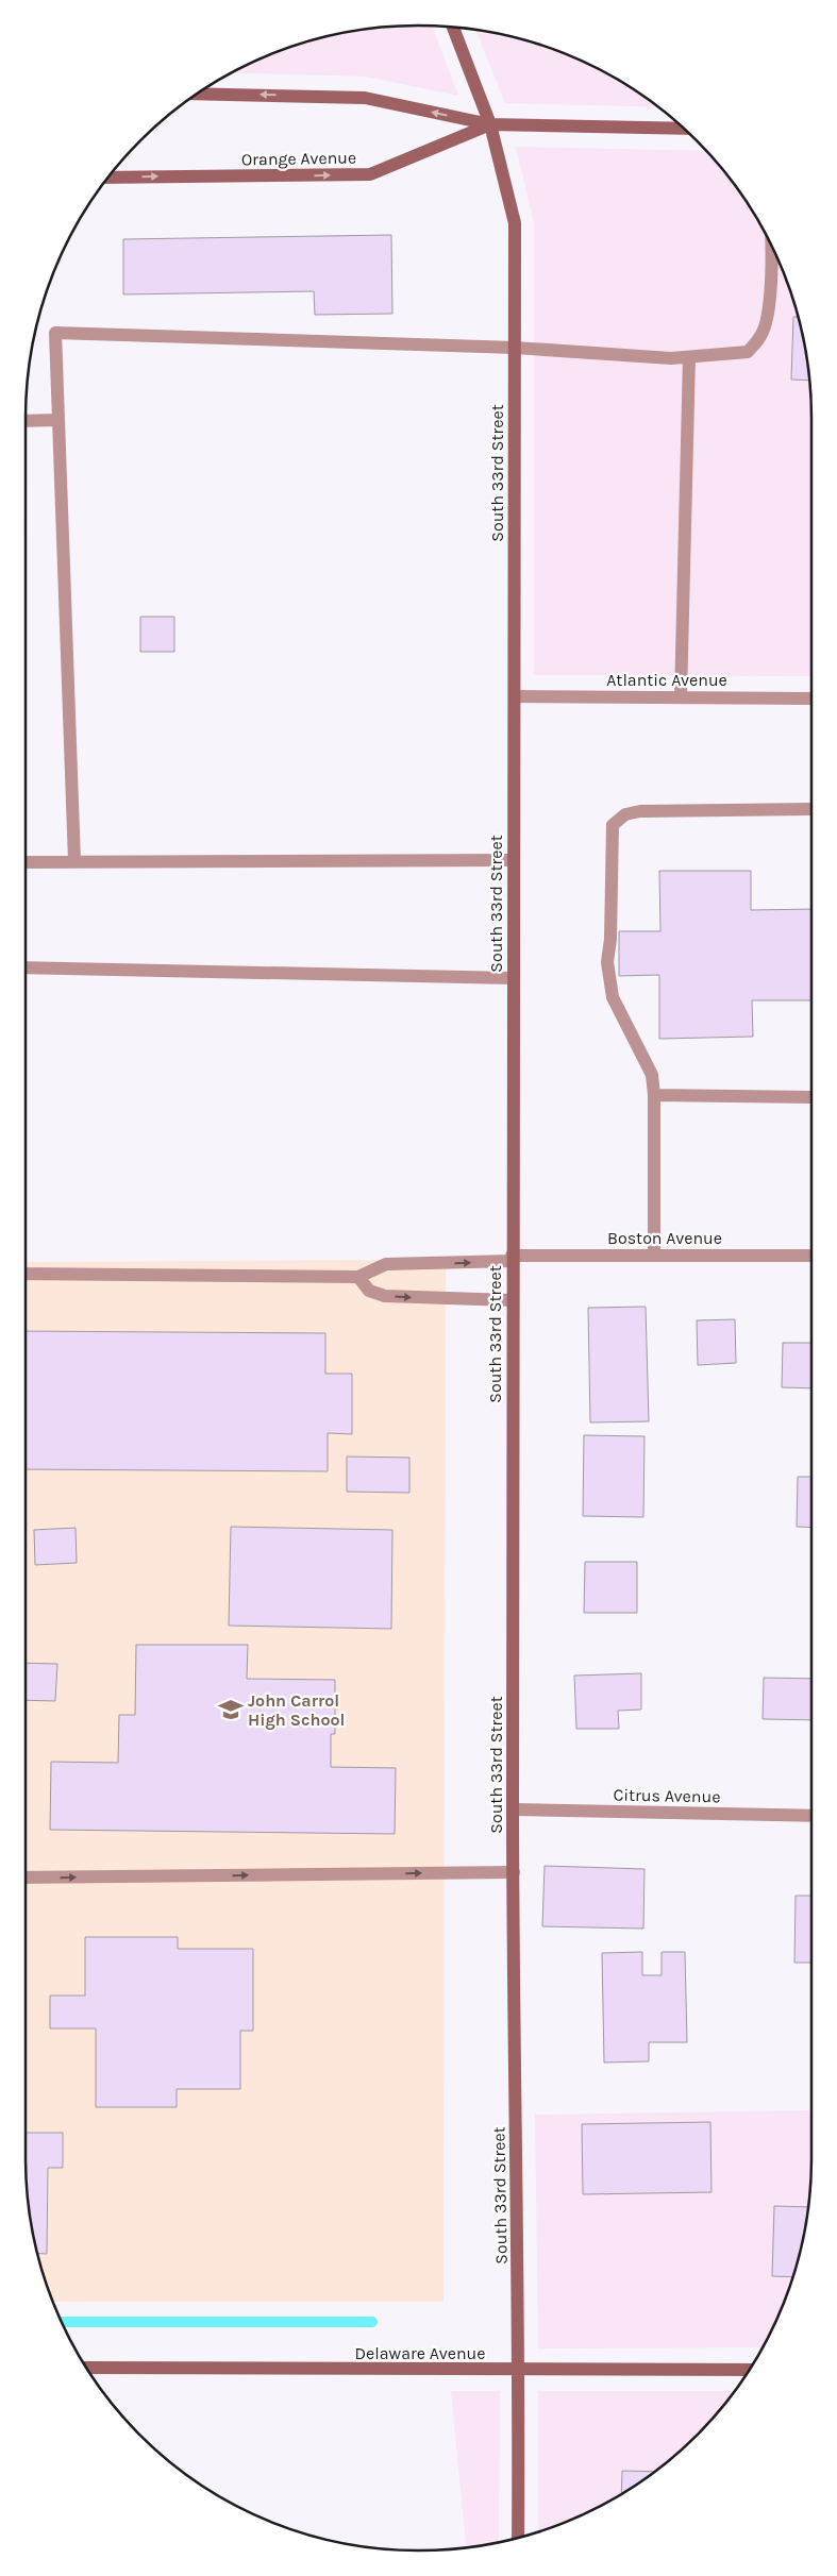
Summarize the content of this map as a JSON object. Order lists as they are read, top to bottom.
{
  "streets": {
    "street": [
      "Orange Avenue",
      "South 33rd Street",
      "Atlantic Avenue",
      "Boston Avenue",
      "Citrus Avenue",
      "Delaware Avenue"
    ]
  },
  "crossings": [
    ["Orange Avenue", "South 33rd Street"],
    ["South 33rd Street", "Atlantic Avenue"],
    ["South 33rd Street", "Boston Avenue"],
    ["South 33rd Street", "Citrus Avenue"],
    ["South 33rd Street", "Delaware Avenue"]
  ],
  "places": {
    "school or university": ["John Carrol High School"]
  }
}
